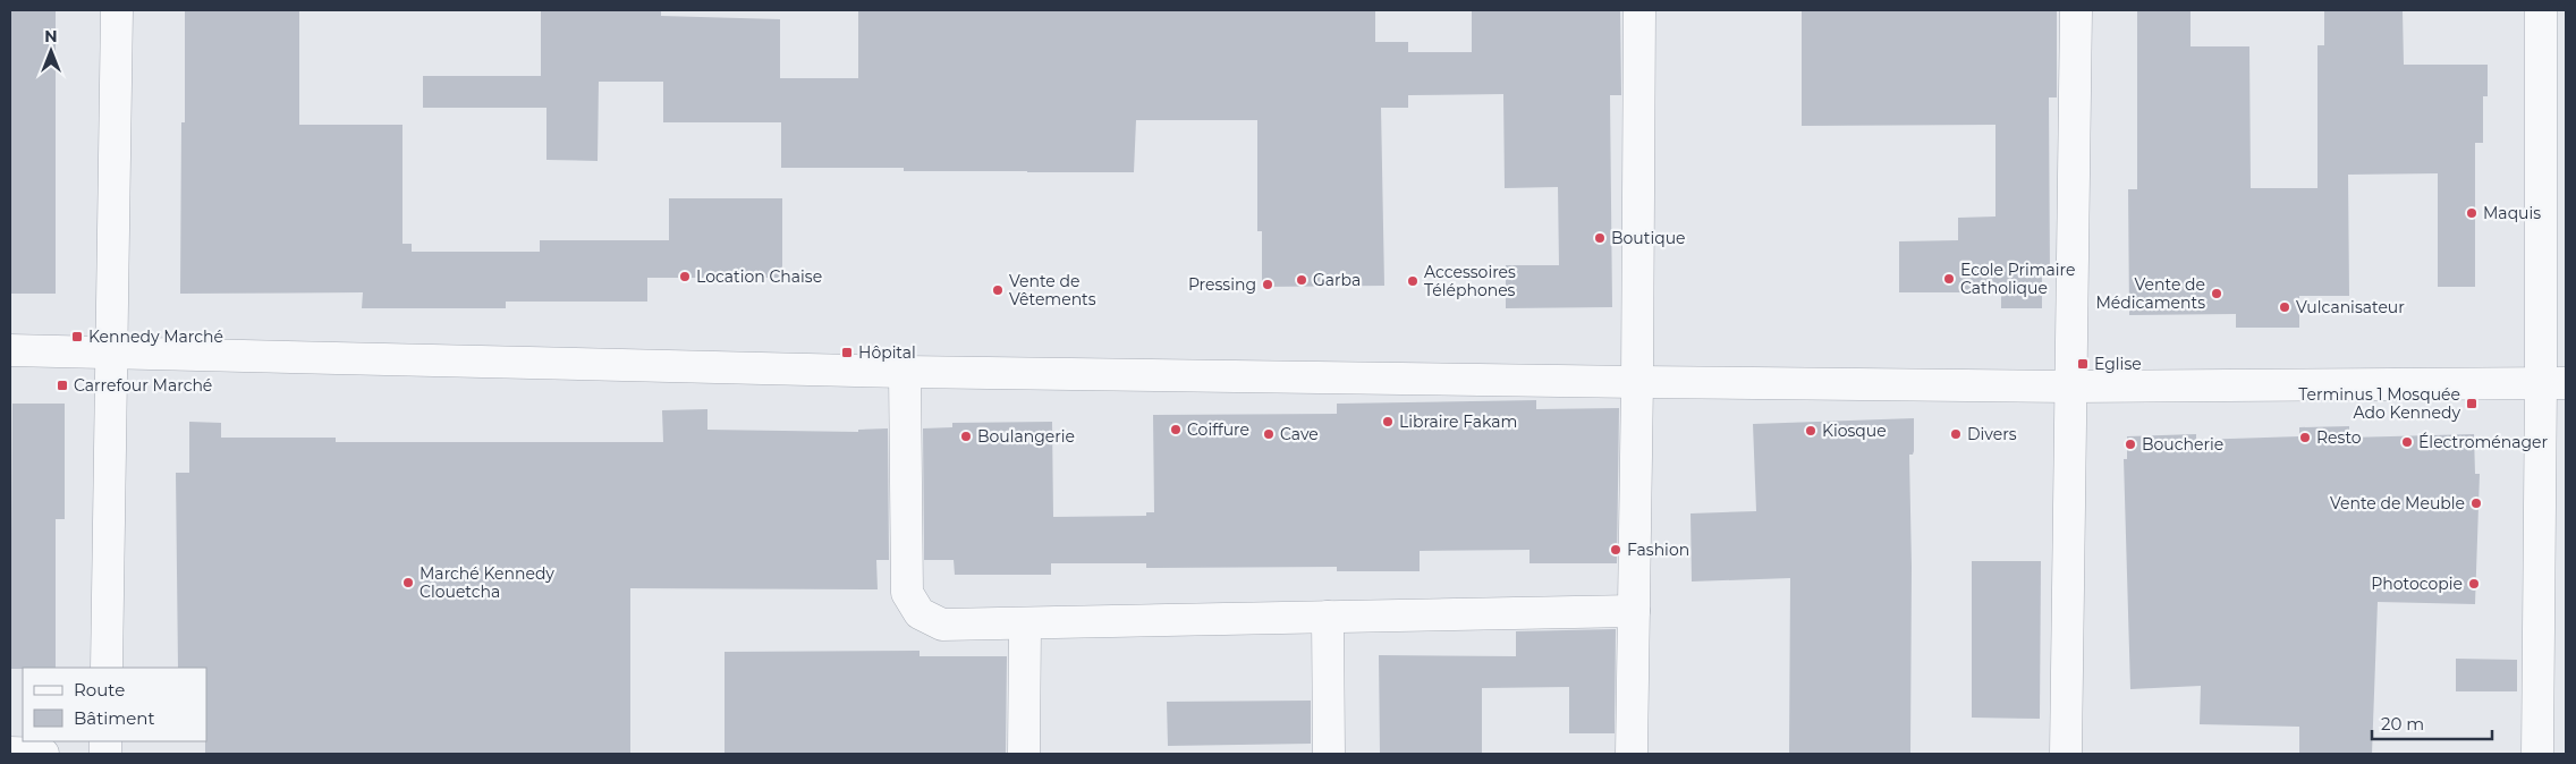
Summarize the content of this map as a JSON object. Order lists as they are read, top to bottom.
{
  "places": {
    "other": [
      "Maquis",
      "Boutique",
      "Location Chaise",
      "Ecole Primaire Catholique",
      "Garba",
      "Accessoires Téléphones",
      "Pressing",
      "Vente de Vêtements",
      "Vente de Médicaments",
      "Vulcanisateur",
      "Libraire Fakam",
      "Coiffure",
      "Kiosque",
      "Cave",
      "Divers",
      "Boulangerie",
      "Resto",
      "Électroménager",
      "Boucherie",
      "Vente de Meuble",
      "Fashion",
      "Marché Kennedy Clouetcha",
      "Photocopie"
    ],
    "transit": [
      "Kennedy Marché",
      "Hôpital",
      "Eglise",
      "Carrefour Marché",
      "Terminus 1 Mosquée Ado Kennedy"
    ]
  },
  "legend": ["Route", "Bâtiment"],
  "scale_bar": "20 m",
  "north": "top"
}
